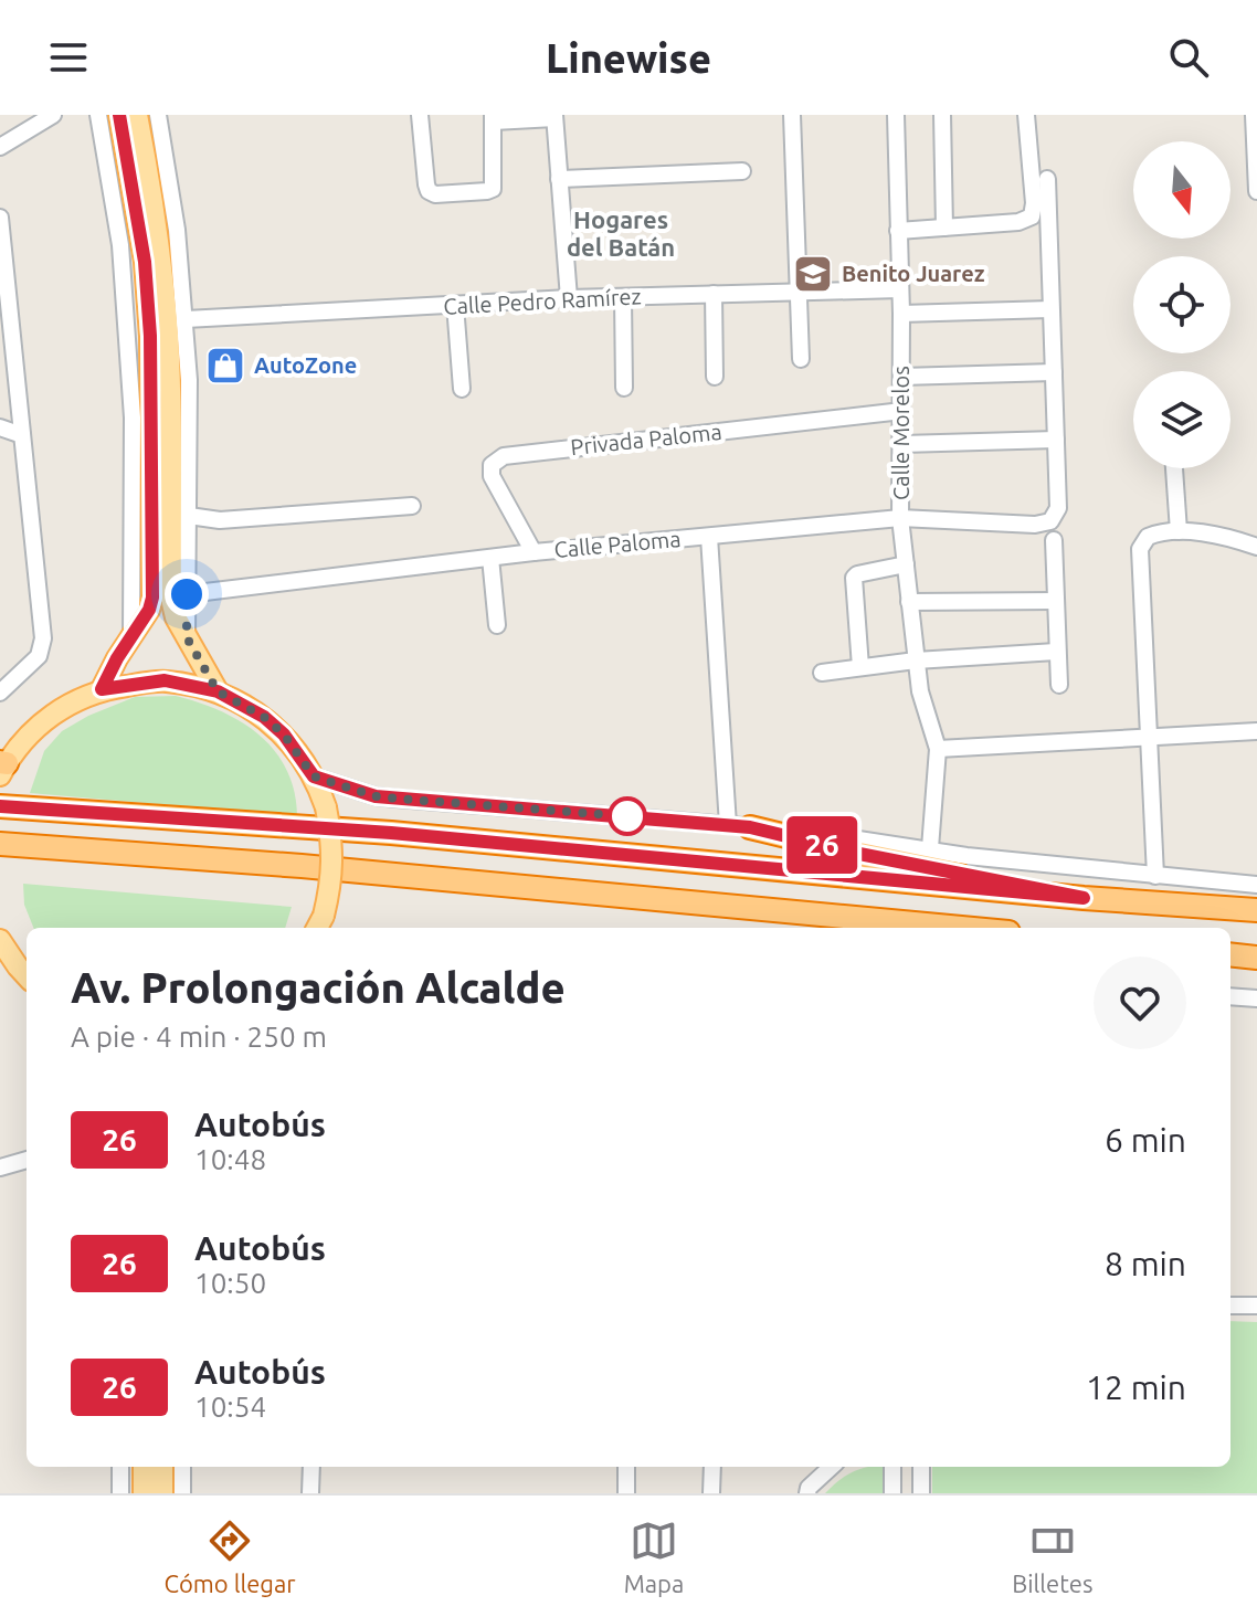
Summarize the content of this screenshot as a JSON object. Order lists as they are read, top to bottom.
{
  "streets": {
    "street": [
      "Calle Pedro Ramírez",
      "Calle Morelos",
      "Privada Paloma",
      "Calle Paloma"
    ]
  },
  "crossings": [
    ["Calle Pedro Ramírez", "Calle Morelos"],
    ["Calle Morelos", "Privada Paloma"],
    ["Calle Morelos", "Calle Paloma"],
    ["Privada Paloma", "Calle Paloma"]
  ],
  "districts": ["Hogares del Batán"],
  "places": {
    "school or university": ["Benito Juarez"],
    "shop": ["AutoZone"]
  },
  "lines": ["bus line 26"],
  "north": "bottom",
  "page": {
    "header": "Linewise",
    "on_map": "26",
    "heading": ["Av. Prolongación Alcalde", "A pie · 4 min · 250 m"],
    "list": [
      {
        "mark": "26",
        "name": "Autobús",
        "note": "10:48",
        "value": "6 min"
      },
      {
        "mark": "26",
        "name": "Autobús",
        "note": "10:50",
        "value": "8 min"
      },
      {
        "mark": "26",
        "name": "Autobús",
        "note": "10:54",
        "value": "12 min"
      }
    ],
    "tabs": ["Cómo llegar", "Mapa", "Billetes"]
  }
}
